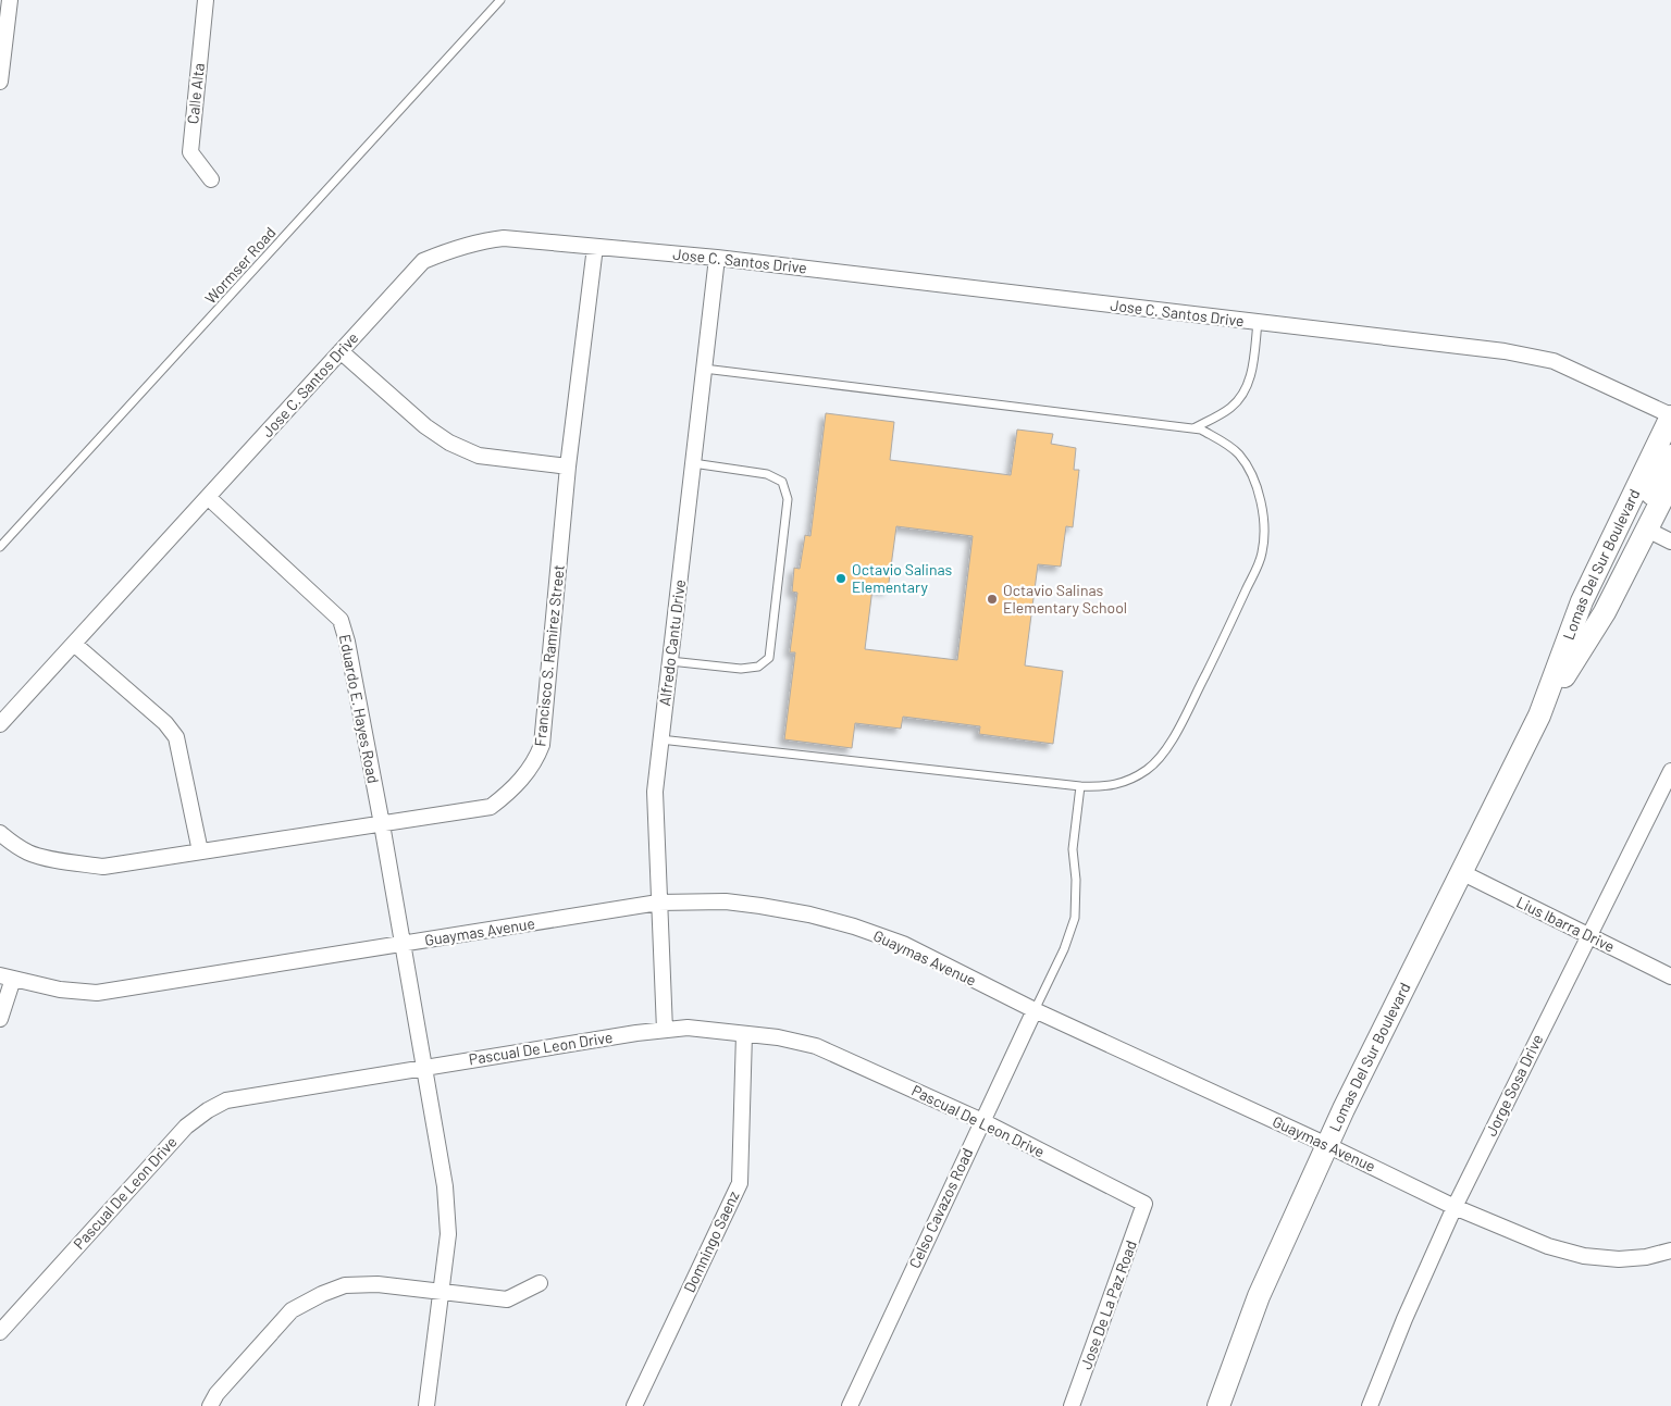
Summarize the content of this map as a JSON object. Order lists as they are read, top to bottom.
{
  "streets": {
    "main road": ["Lomas Del Sur Boulevard"],
    "street": [
      "Calle Alta",
      "Jose C. Santos Drive",
      "Alfredo Cantu Drive",
      "Francisco S. Ramirez Street",
      "Eduardo E. Hayes Road",
      "Lius Ibarra Drive",
      "Guaymas Avenue",
      "Pascual De Leon Drive",
      "Jorge Sosa Drive",
      "Celso Cavazos Road",
      "Domningo Saenz",
      "Jose De La Paz Road"
    ],
    "lane": ["Wormser Road"]
  },
  "crossings": [
    ["Jose C. Santos Drive", "Lomas Del Sur Boulevard"],
    ["Jose C. Santos Drive", "Alfredo Cantu Drive"],
    ["Jose C. Santos Drive", "Francisco S. Ramirez Street"],
    ["Jose C. Santos Drive", "Eduardo E. Hayes Road"],
    ["Lomas Del Sur Boulevard", "Lius Ibarra Drive"],
    ["Lomas Del Sur Boulevard", "Guaymas Avenue"],
    ["Alfredo Cantu Drive", "Guaymas Avenue"],
    ["Alfredo Cantu Drive", "Pascual De Leon Drive"],
    ["Francisco S. Ramirez Street", "Eduardo E. Hayes Road"],
    ["Eduardo E. Hayes Road", "Guaymas Avenue"],
    ["Eduardo E. Hayes Road", "Pascual De Leon Drive"],
    ["Lius Ibarra Drive", "Jorge Sosa Drive"],
    ["Guaymas Avenue", "Jorge Sosa Drive"],
    ["Guaymas Avenue", "Celso Cavazos Road"],
    ["Pascual De Leon Drive", "Celso Cavazos Road"],
    ["Pascual De Leon Drive", "Domningo Saenz"],
    ["Pascual De Leon Drive", "Jose De La Paz Road"]
  ],
  "places": ["Octavio Salinas Elementary", "Octavio Salinas Elementary School"]
}
